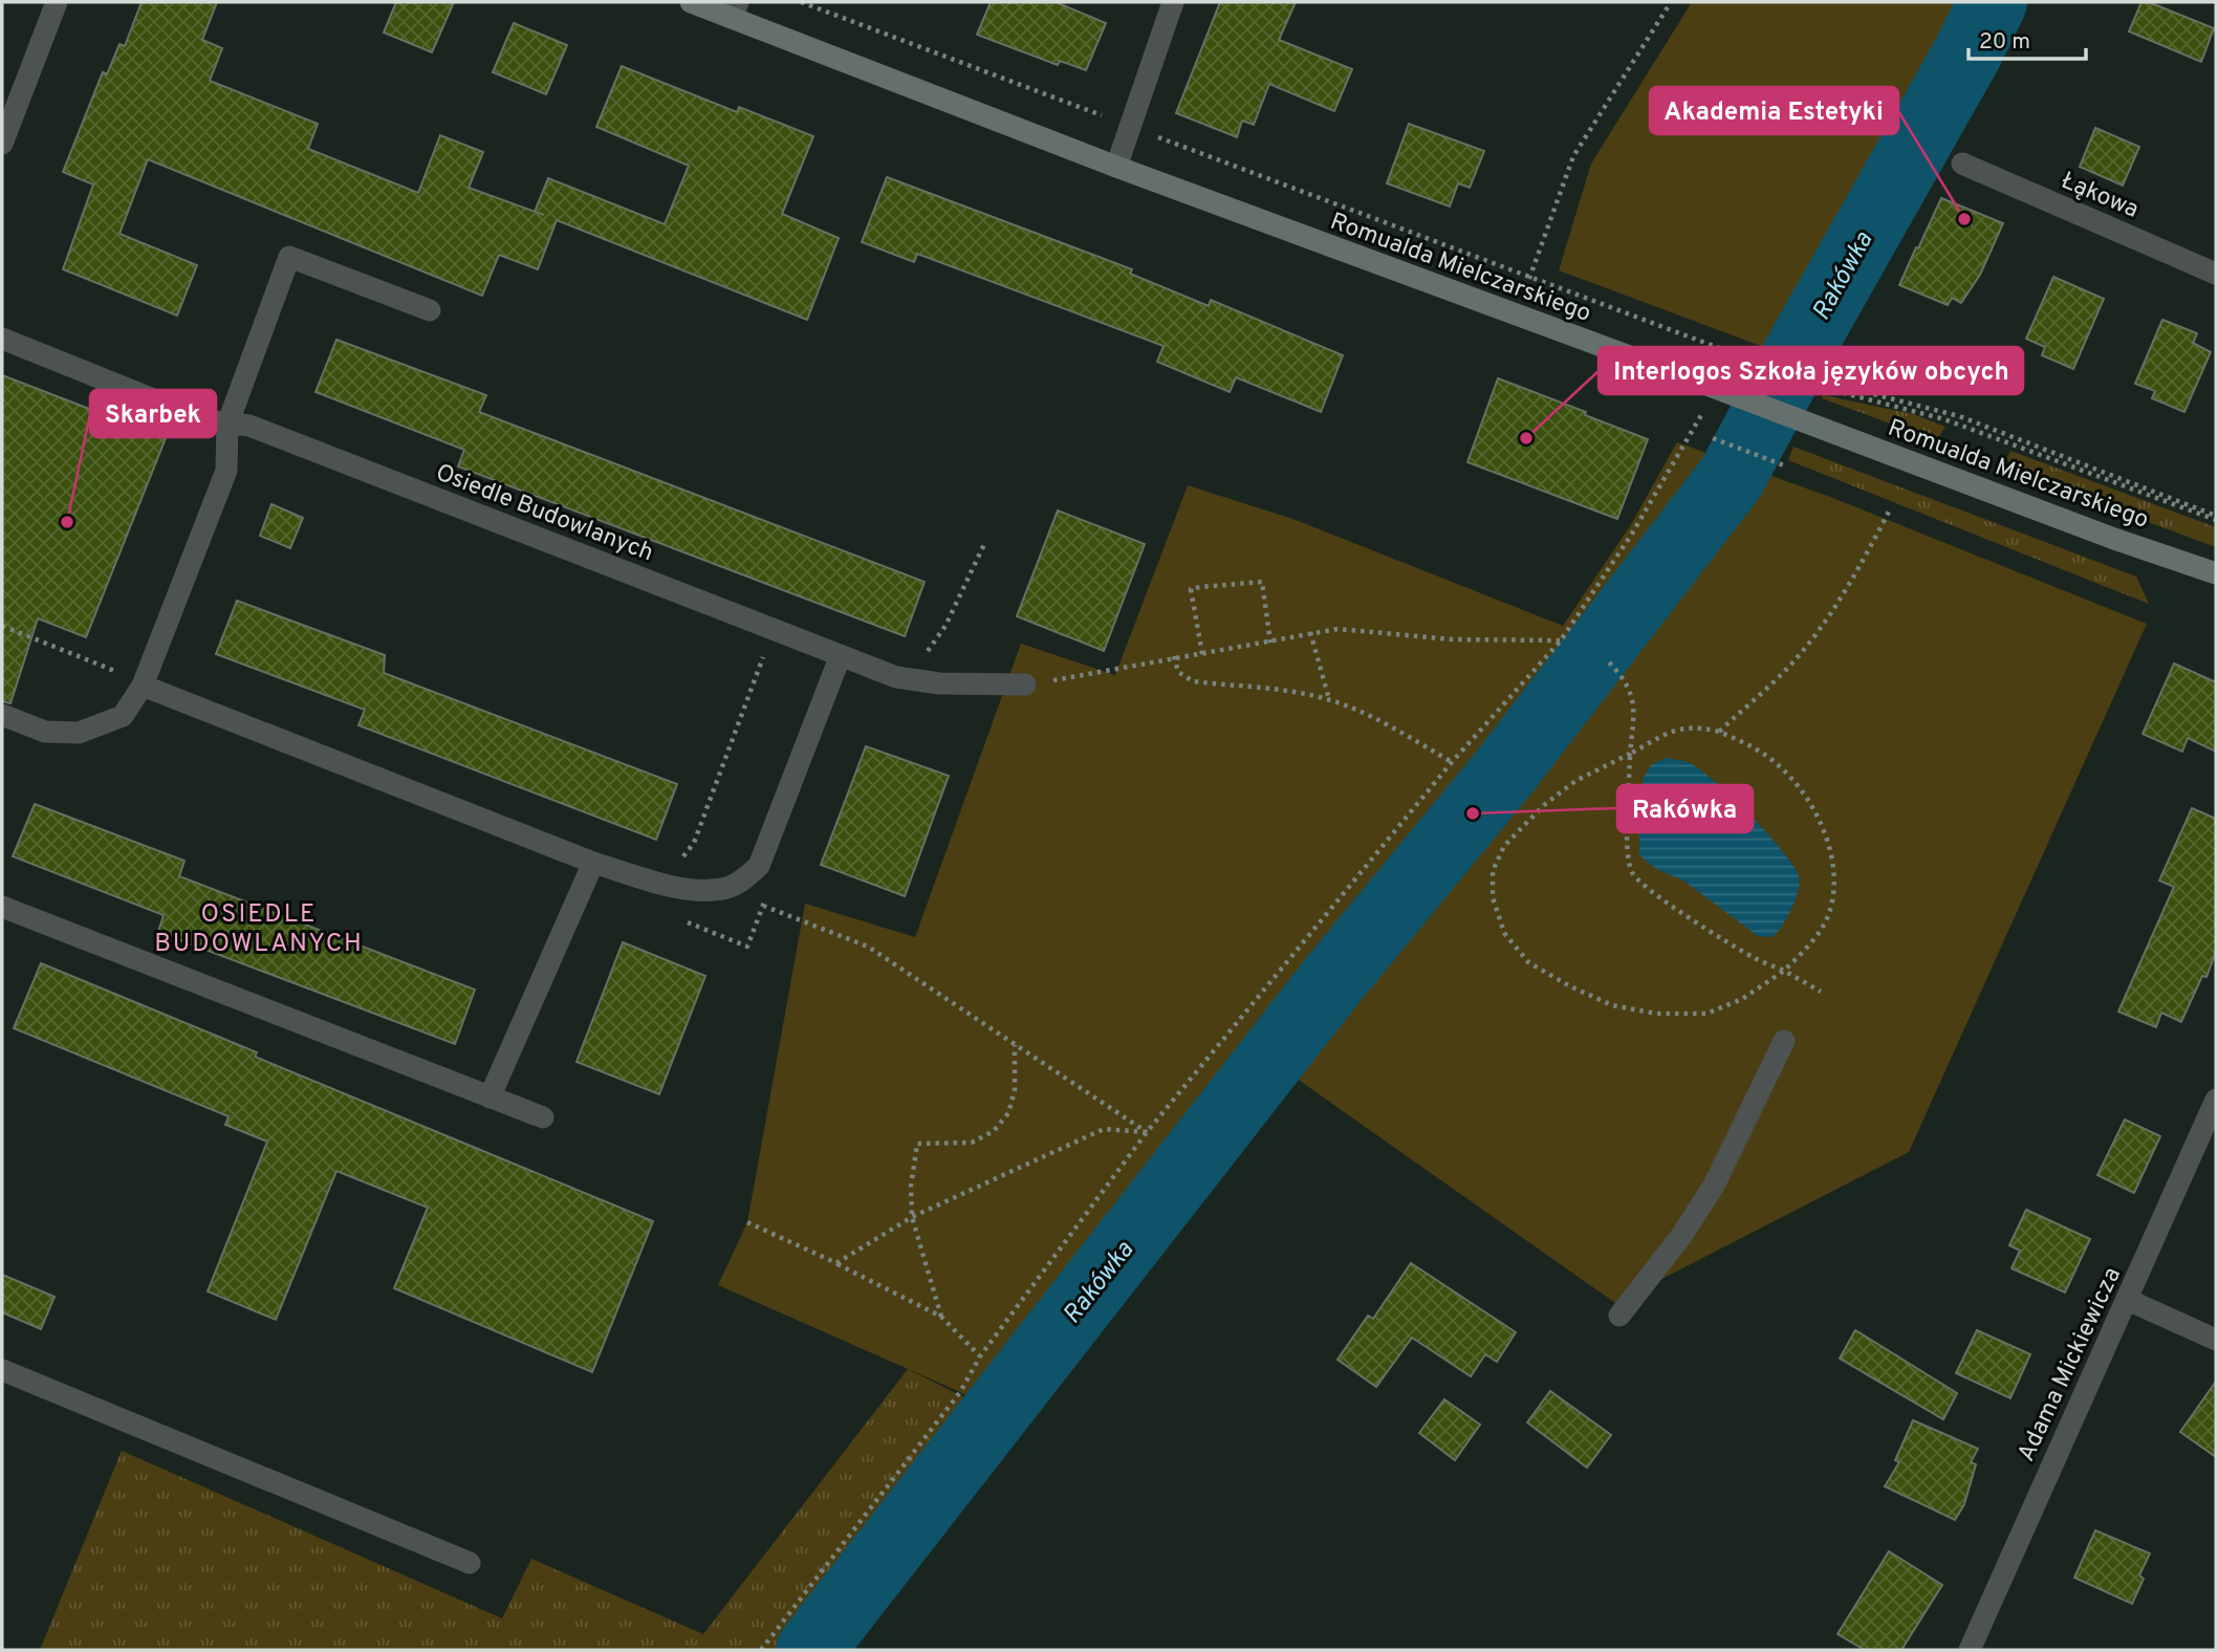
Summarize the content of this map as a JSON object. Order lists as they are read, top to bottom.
{
  "streets": {
    "street": [
      "Łąkowa",
      "Romualda Mielczarskiego",
      "Osiedle Budowlanych",
      "Adama Mickiewicza"
    ]
  },
  "districts": ["OSIEDLE BUDOWLANYCH"],
  "water": ["Rakówka"],
  "places": [
    "Akademia Estetyki",
    "Interlogos Szkoła języków obcych",
    "Skarbek",
    "Rakówka"
  ],
  "scale_bar": "20 m"
}
